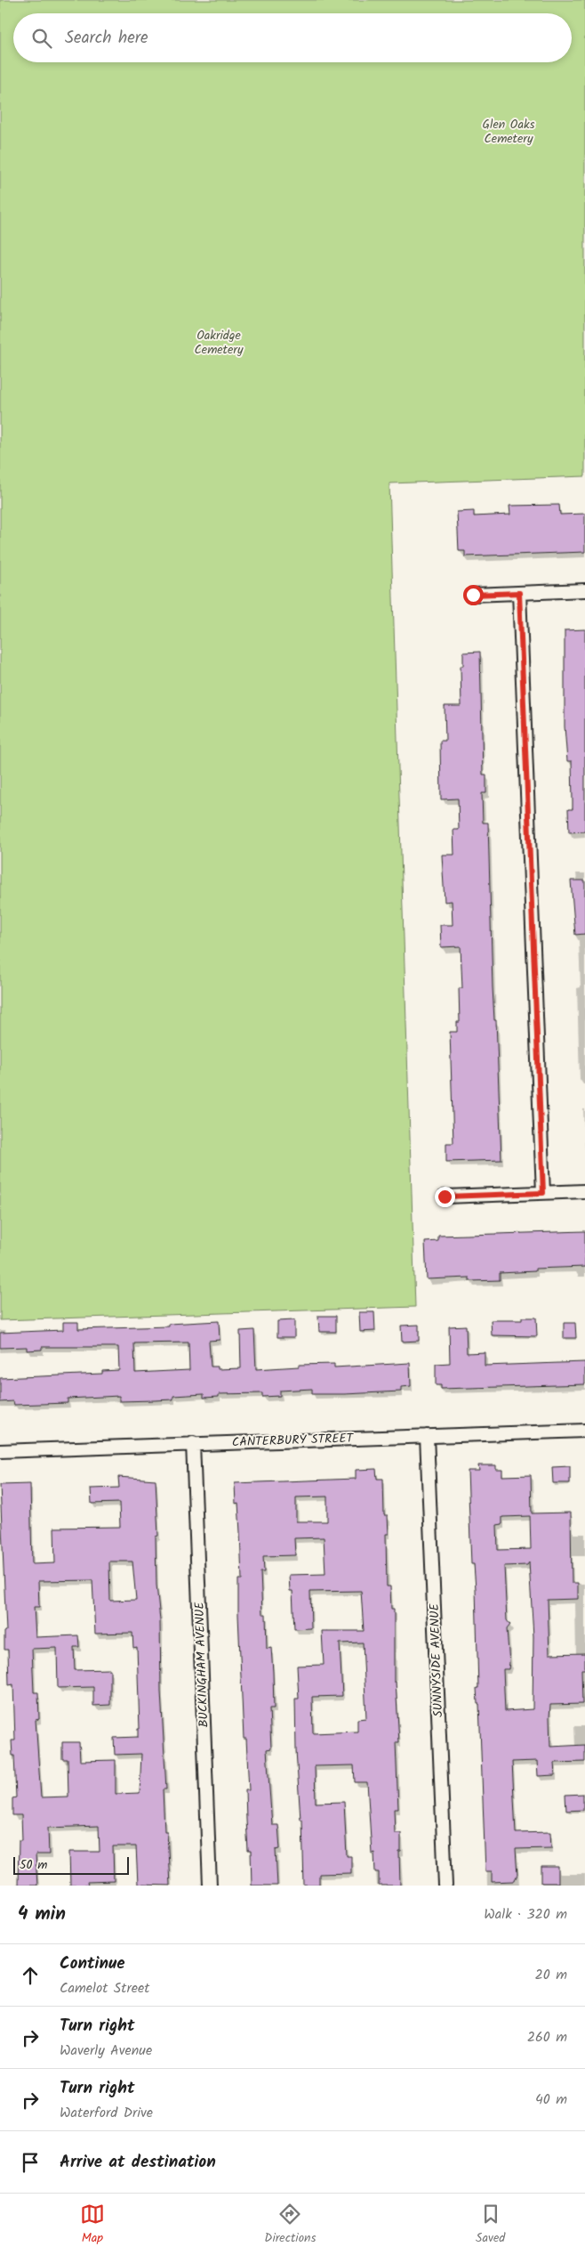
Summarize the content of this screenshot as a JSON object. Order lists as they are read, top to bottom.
{
  "streets": {
    "street": ["CANTERBURY STREET", "SUNNYSIDE AVENUE", "BUCKINGHAM AVENUE"]
  },
  "crossings": [
    ["CANTERBURY STREET", "SUNNYSIDE AVENUE"],
    ["CANTERBURY STREET", "BUCKINGHAM AVENUE"]
  ],
  "parks": ["Glen Oaks Cemetery", "Oakridge Cemetery"],
  "scale_bar": "50 m",
  "page": {
    "search": "Search here",
    "scale": "50 m",
    "heading": ["4 min", "Walk · 320 m"],
    "list": [
      ["Continue", "Camelot Street", "20 m"],
      ["Turn right", "Waverly Avenue", "260 m"],
      ["Turn right", "Waterford Drive", "40 m"],
      "Arrive at destination"
    ],
    "nav": ["Map", "Directions", "Saved"]
  }
}
